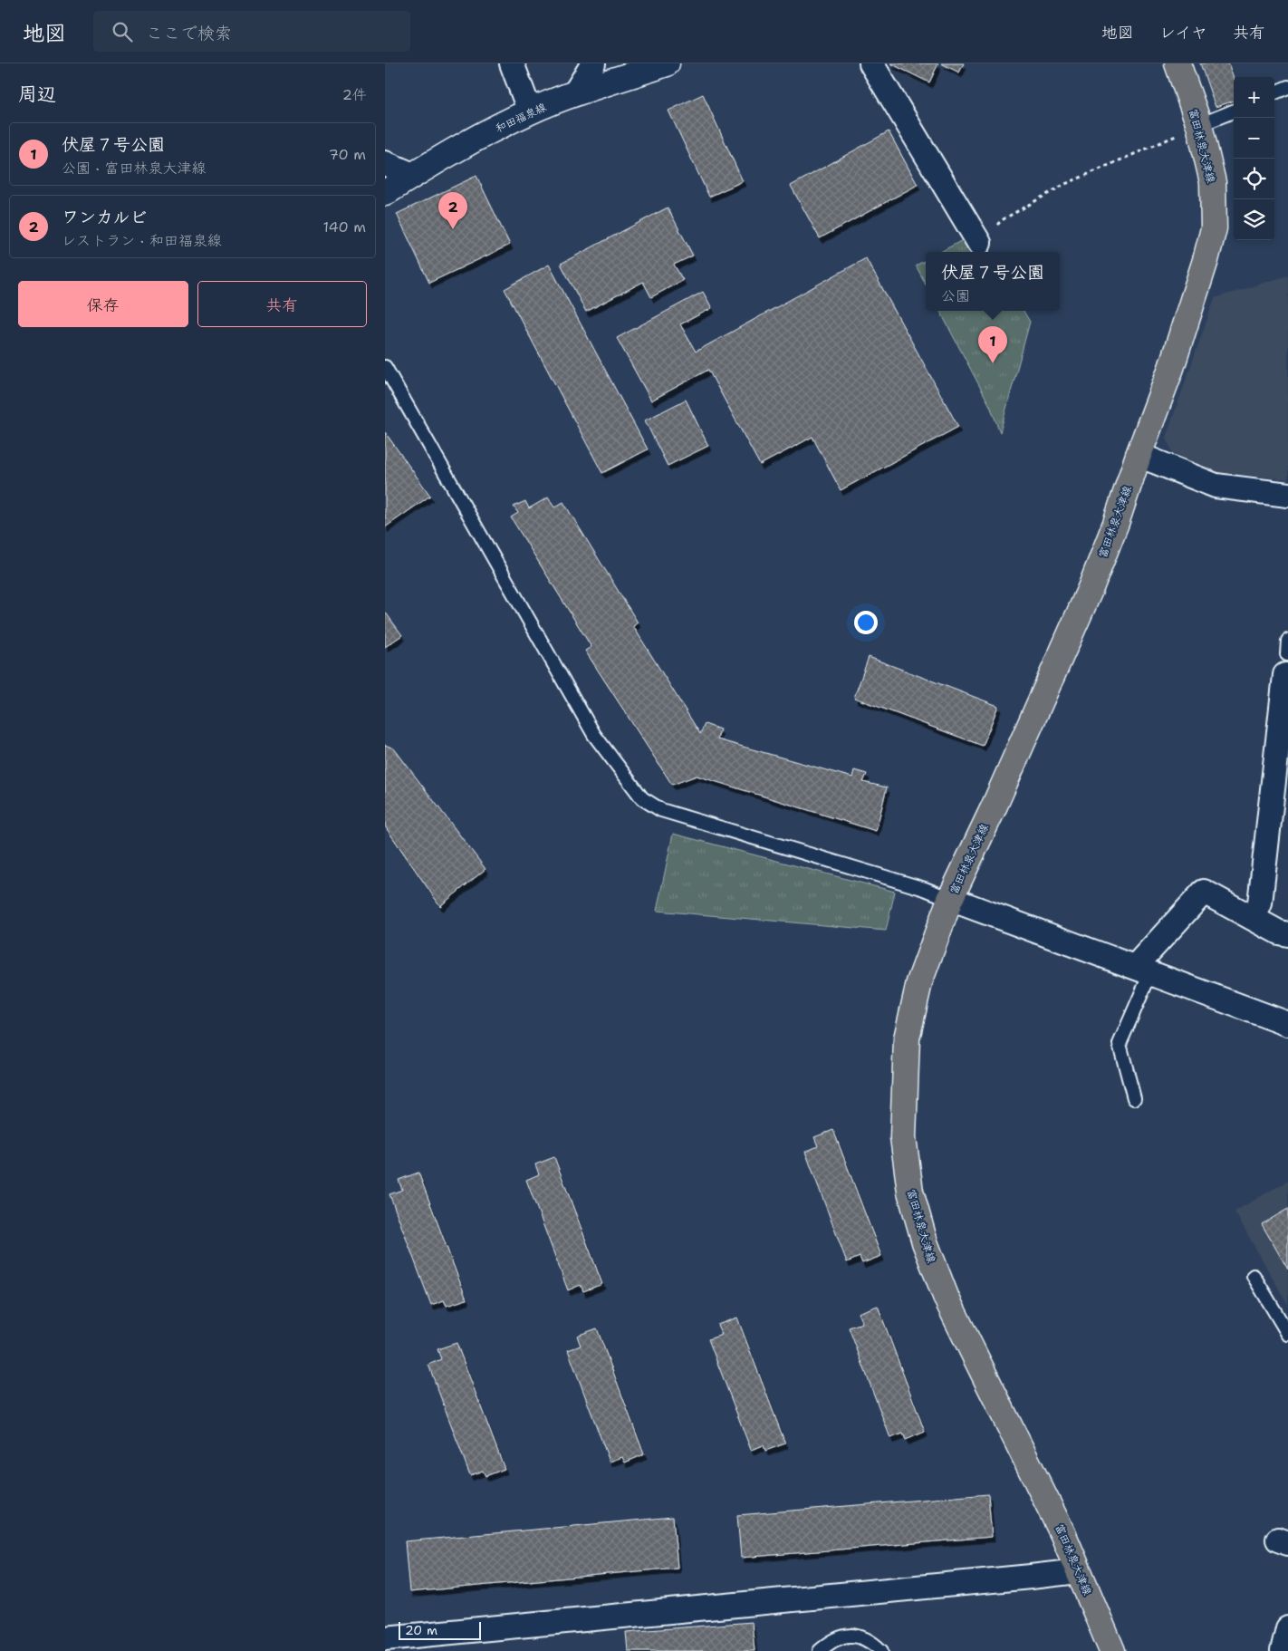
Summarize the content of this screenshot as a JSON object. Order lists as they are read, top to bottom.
{
  "streets": {
    "main road": ["和田福泉線", "富田林泉大津線"]
  },
  "scale_bar": "20 m",
  "page": {
    "header": "地図",
    "search": "ここで検索",
    "nav": ["地図", "レイヤ", "共有"],
    "heading": ["周辺", "2件"],
    "map_buttons": ["+", "−"],
    "list": [
      {
        "mark": "1",
        "name": "伏屋７号公園",
        "note": "公園 · 富田林泉大津線",
        "value": "70 m"
      },
      {
        "mark": "2",
        "name": "ワンカルビ",
        "note": "レストラン · 和田福泉線",
        "value": "140 m"
      }
    ],
    "pins": ["2", "1"],
    "popup": ["伏屋７号公園", "公園"],
    "buttons": ["保存", "共有"],
    "scale": "20 m"
  }
}
